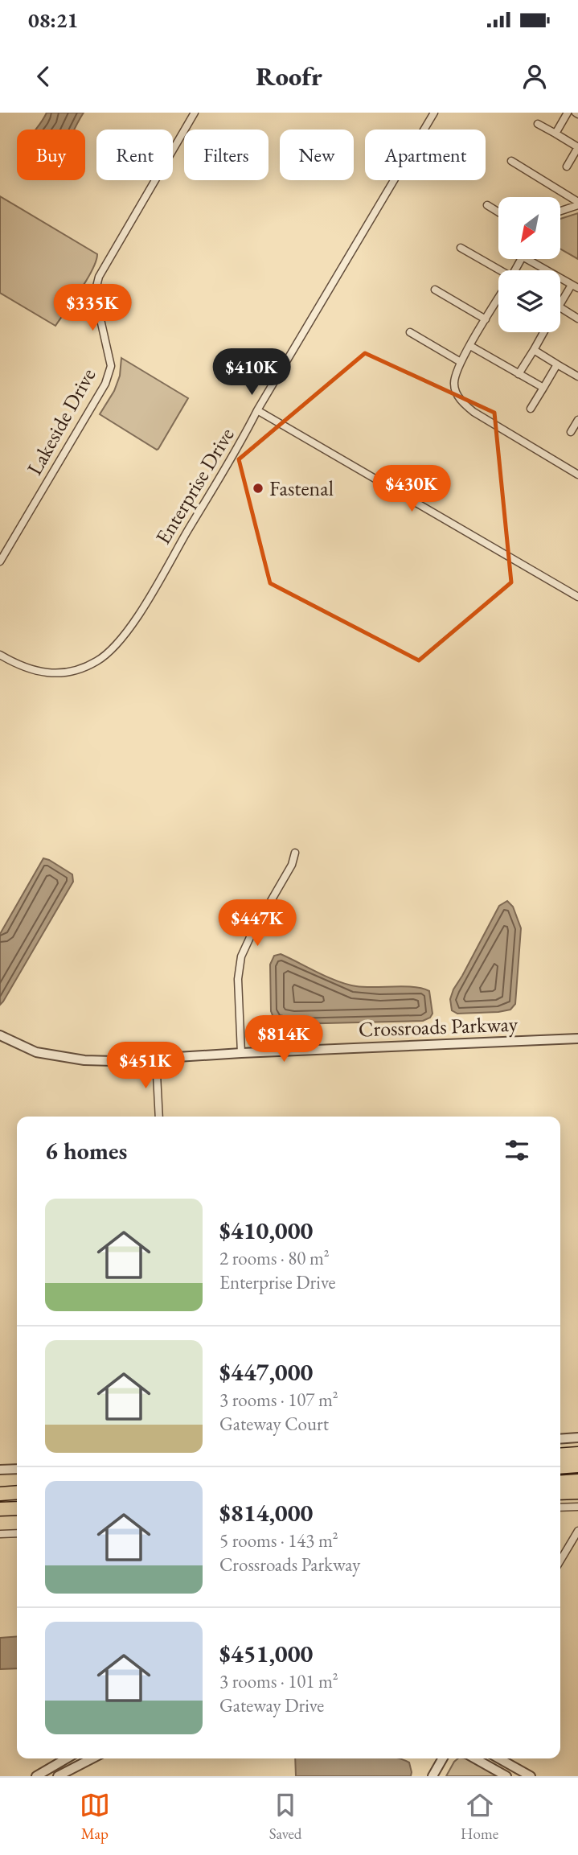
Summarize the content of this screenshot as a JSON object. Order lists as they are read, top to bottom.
{
  "streets": {
    "street": ["Lakeside Drive", "Enterprise Drive", "Crossroads Parkway"]
  },
  "places": ["Fastenal"],
  "north": "bottom left",
  "page": {
    "status": "08:21",
    "header": "Roofr",
    "chip": [
      "Buy",
      "Rent",
      "Filters",
      "New",
      "Apartment"
    ],
    "price": [
      "$335K",
      "$410K",
      "$430K",
      "$447K",
      "$814K",
      "$451K"
    ],
    "heading": "6 homes",
    "list": [
      {
        "name": "$410,000",
        "note": "2 rooms · 80 m² · Enterprise Drive"
      },
      {
        "name": "$447,000",
        "note": "3 rooms · 107 m² · Gateway Court"
      },
      {
        "name": "$814,000",
        "note": "5 rooms · 143 m² · Crossroads Parkway"
      },
      {
        "name": "$451,000",
        "note": "3 rooms · 101 m² · Gateway Drive"
      }
    ],
    "tabs": ["Map", "Saved", "Home"]
  }
}
